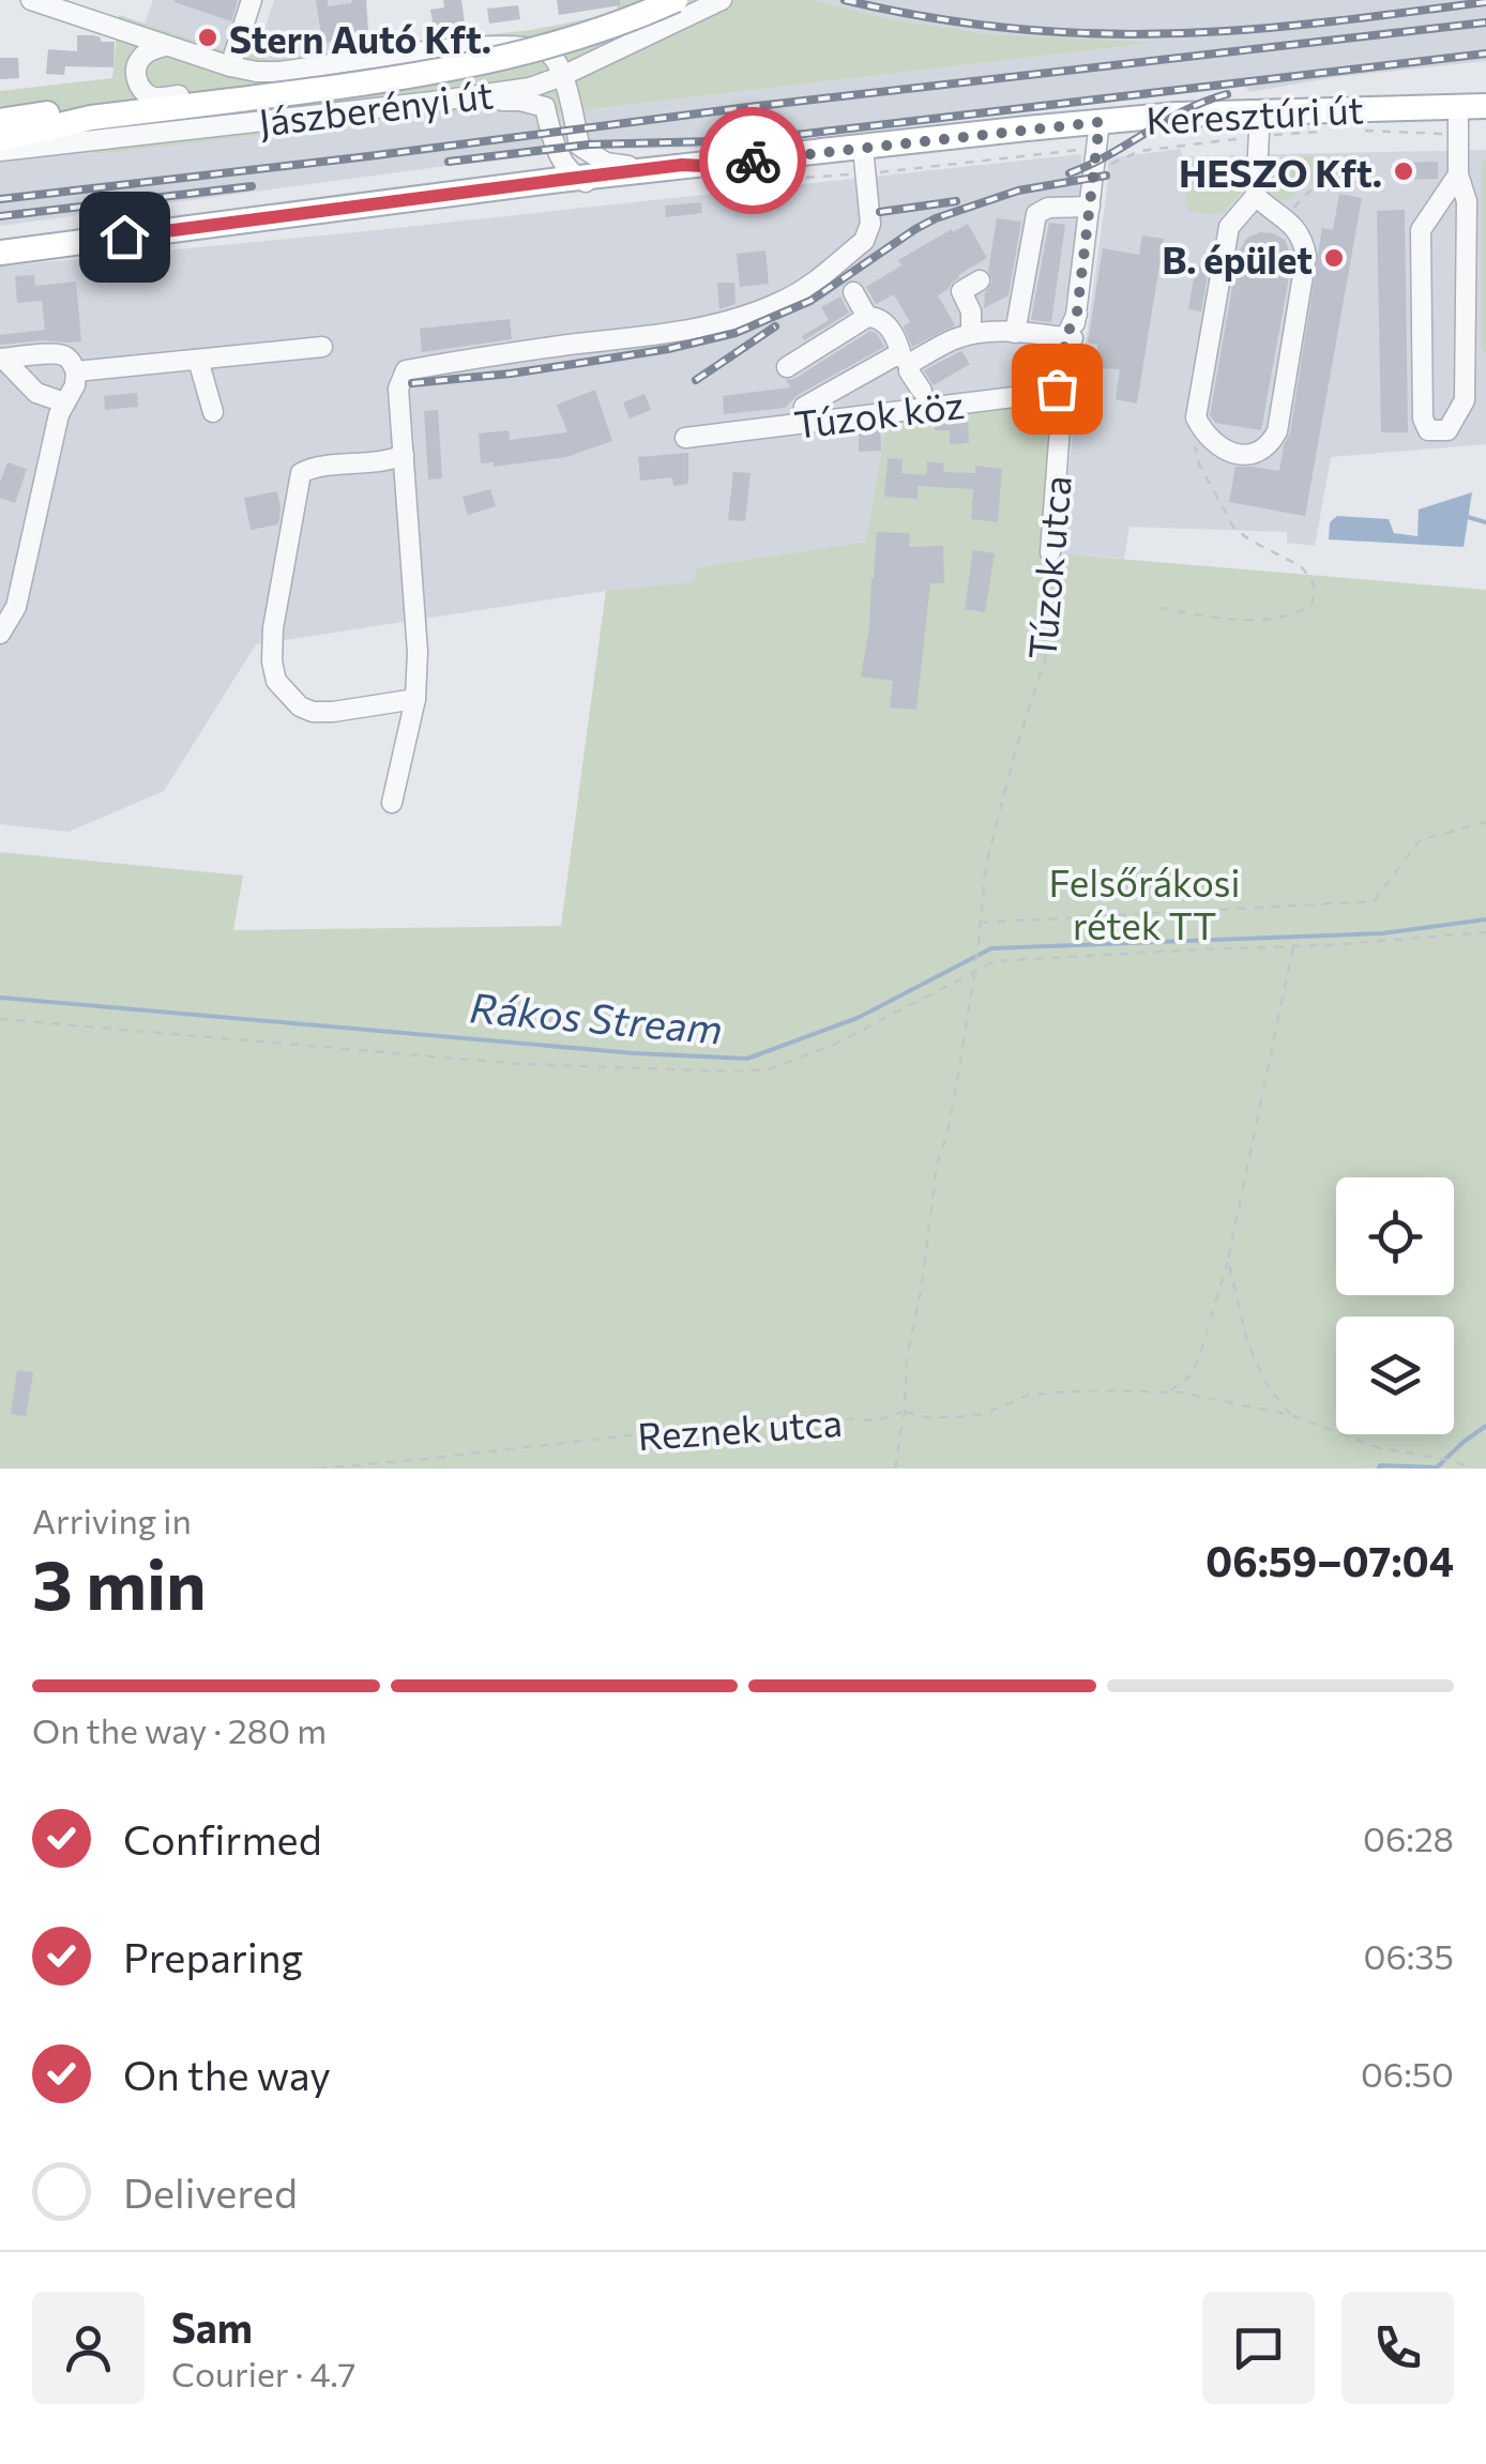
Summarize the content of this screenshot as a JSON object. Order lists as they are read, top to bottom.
{
  "streets": {
    "main road": ["Jászberényi út", "Keresztúri út"],
    "street": ["Túzok köz", "Túzok utca"],
    "path": ["Reznek utca"]
  },
  "crossings": [
    ["Keresztúri út", "Túzok utca"],
    ["Túzok köz", "Túzok utca"]
  ],
  "water": ["Rákos Stream"],
  "parks": ["Felsőrákosi rétek TT"],
  "places": ["Stern Autó Kft.", "HESZO Kft.", "B. épület"],
  "page": {
    "heading": ["3 min", "Arriving in", "06:59–07:04"],
    "panel": ["Sam", "Courier · 4.7"],
    "bar": "On the way · 280 m",
    "list": [
      ["Confirmed", "06:28"],
      ["Preparing", "06:35"],
      ["On the way", "06:50"],
      "Delivered"
    ]
  }
}
